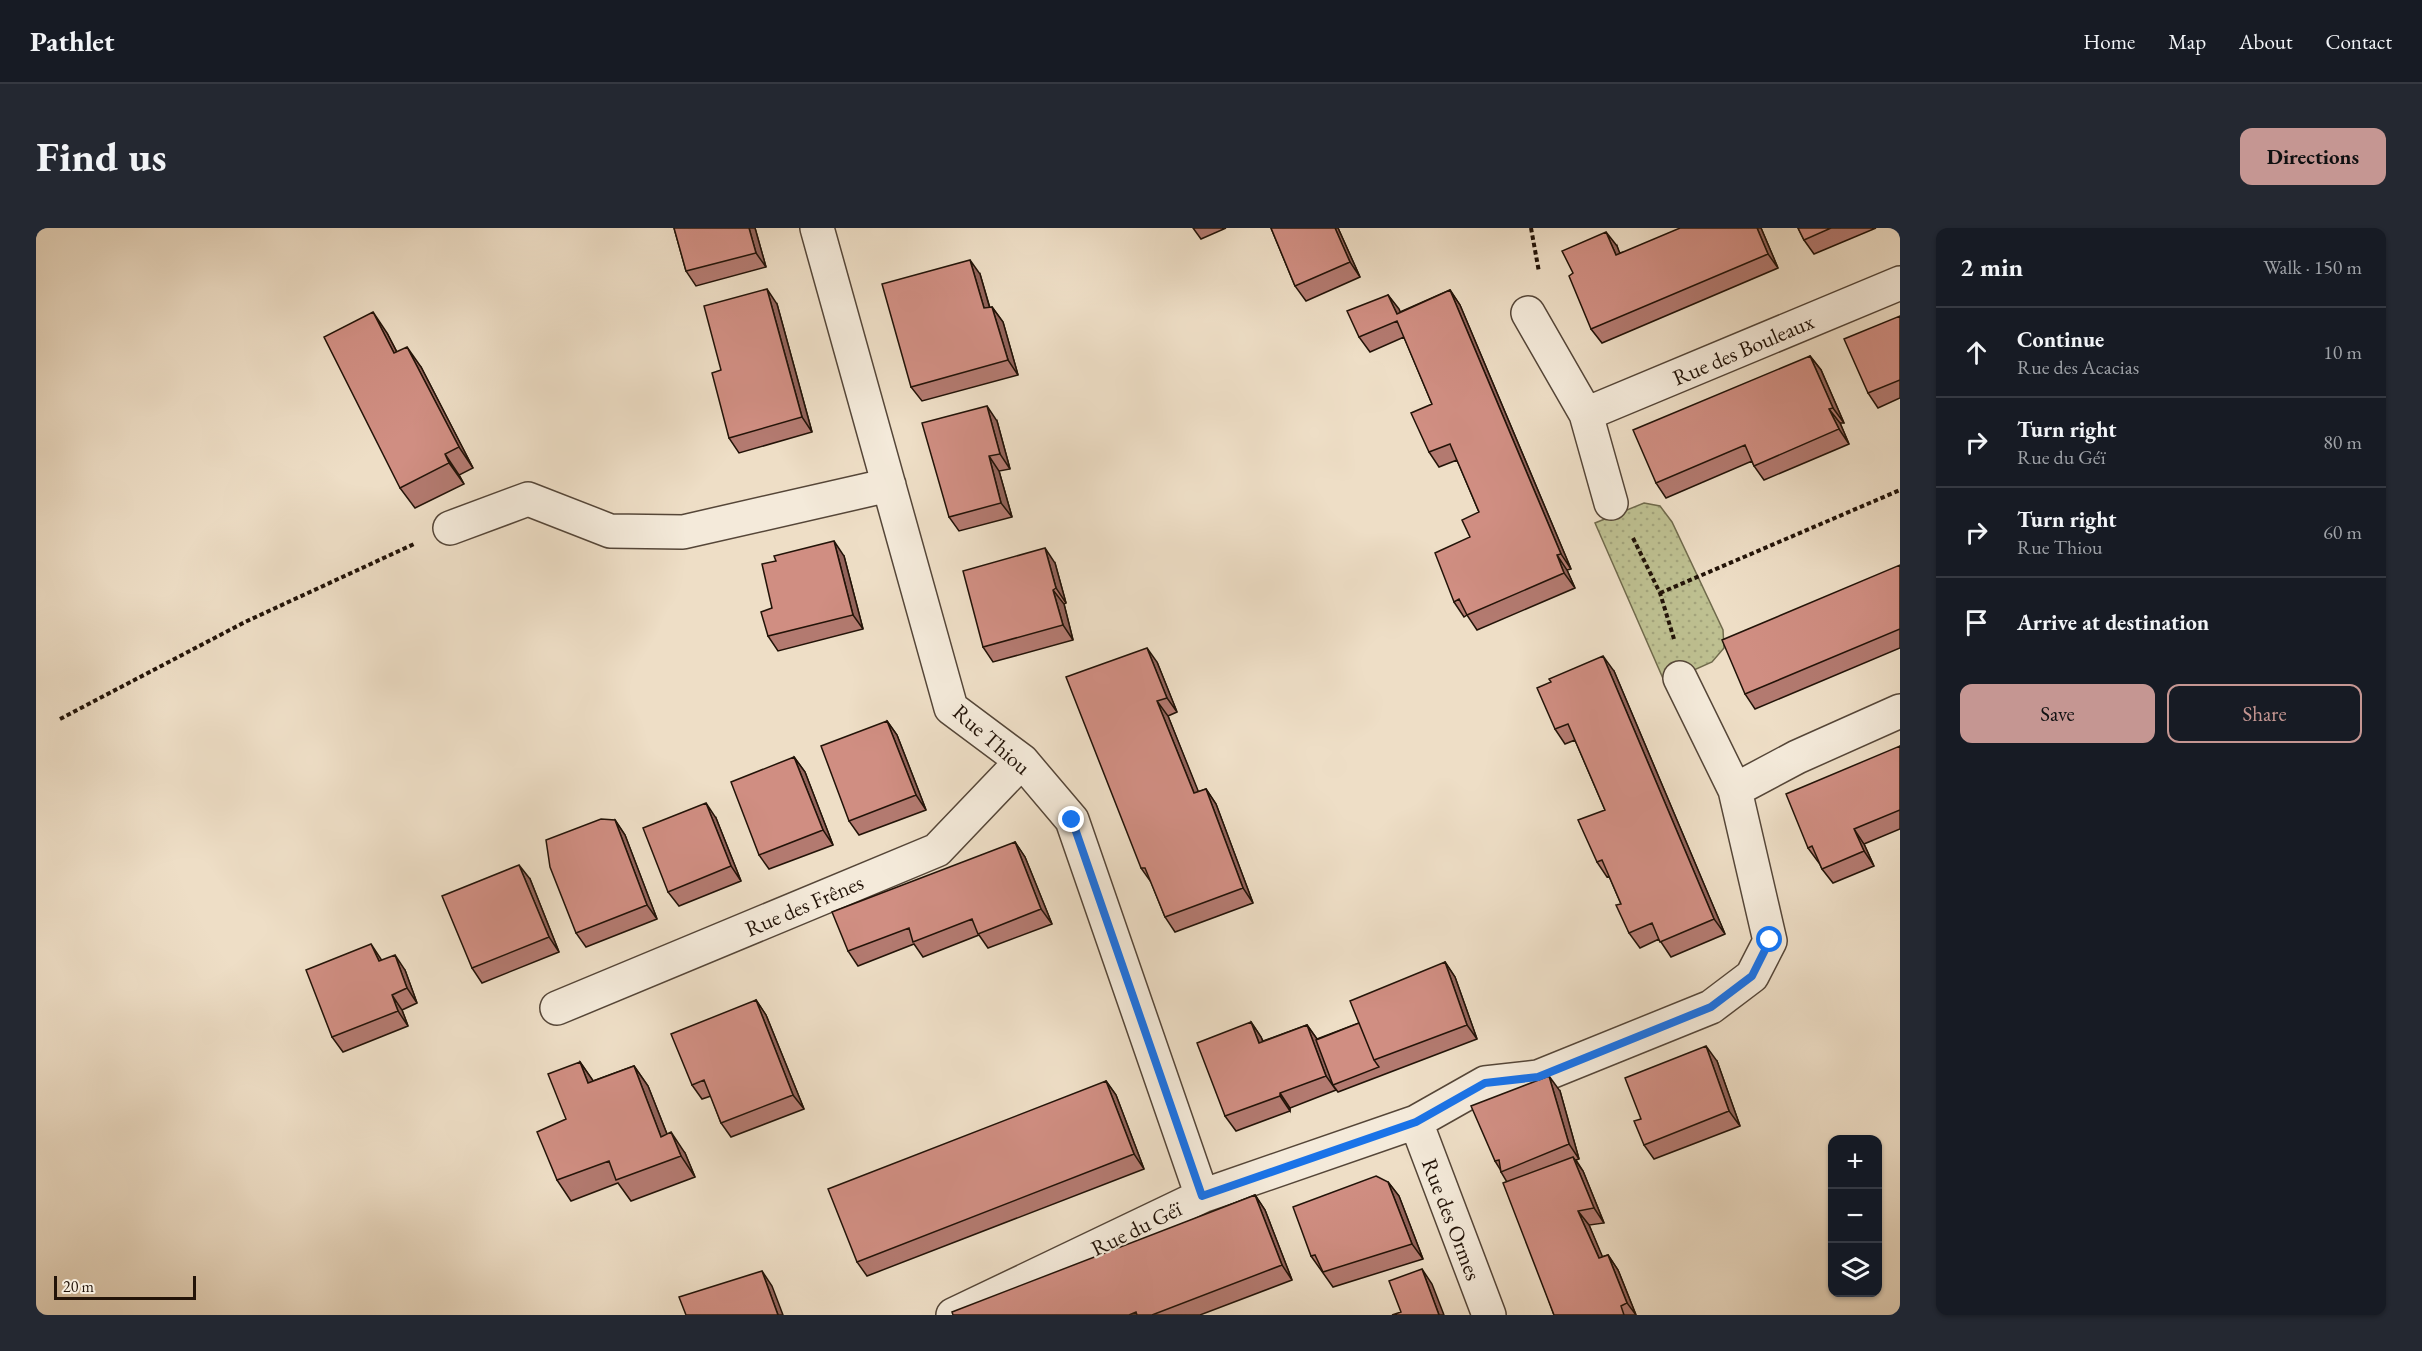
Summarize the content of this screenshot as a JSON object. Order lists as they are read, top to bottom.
{
  "streets": {
    "street": [
      "Rue des Bouleaux",
      "Rue Thiou",
      "Rue des Frênes",
      "Rue des Ormes",
      "Rue du Géï"
    ]
  },
  "crossings": [
    ["Rue Thiou", "Rue des Frênes"],
    ["Rue Thiou", "Rue du Géï"],
    ["Rue des Ormes", "Rue du Géï"]
  ],
  "scale_bar": "20 m",
  "page": {
    "header": "Pathlet",
    "nav": [
      "Home",
      "Map",
      "About",
      "Contact"
    ],
    "buttons": [
      "Directions",
      ["Save", "Share"]
    ],
    "title": "Find us",
    "heading": ["2 min", "Walk · 150 m"],
    "list": [
      ["Continue", "Rue des Acacias", "10 m"],
      ["Turn right", "Rue du Géï", "80 m"],
      ["Turn right", "Rue Thiou", "60 m"],
      "Arrive at destination"
    ],
    "map_buttons": ["+", "−"],
    "scale": "20 m"
  }
}
